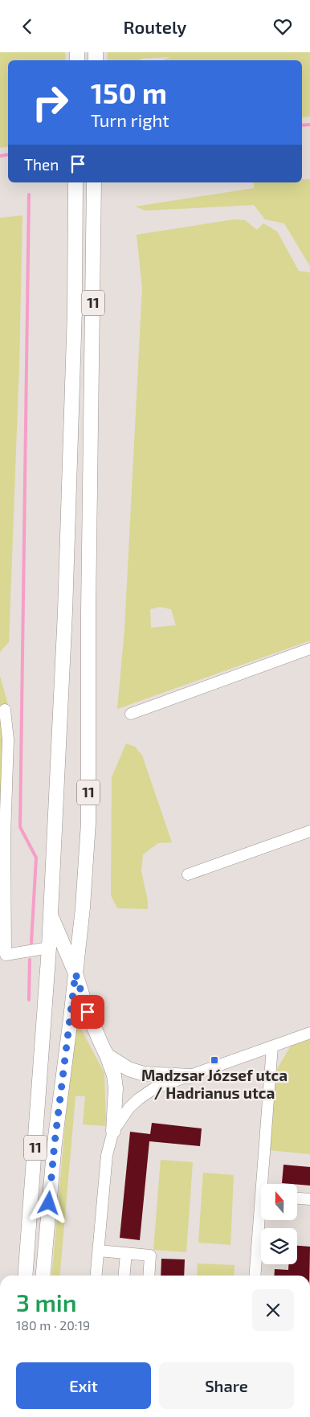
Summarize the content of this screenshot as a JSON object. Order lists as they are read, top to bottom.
{
  "streets": {
    "main road": ["11"]
  },
  "places": {
    "transit": ["Madzsar József utca / Hadrianus utca"]
  },
  "north": "top",
  "page": {
    "header": "Routely",
    "turn": ["150 m", "Turn right"],
    "then": "Then",
    "heading": ["3 min", "180 m · 20:19"],
    "buttons": ["Exit", "Share"]
  }
}
